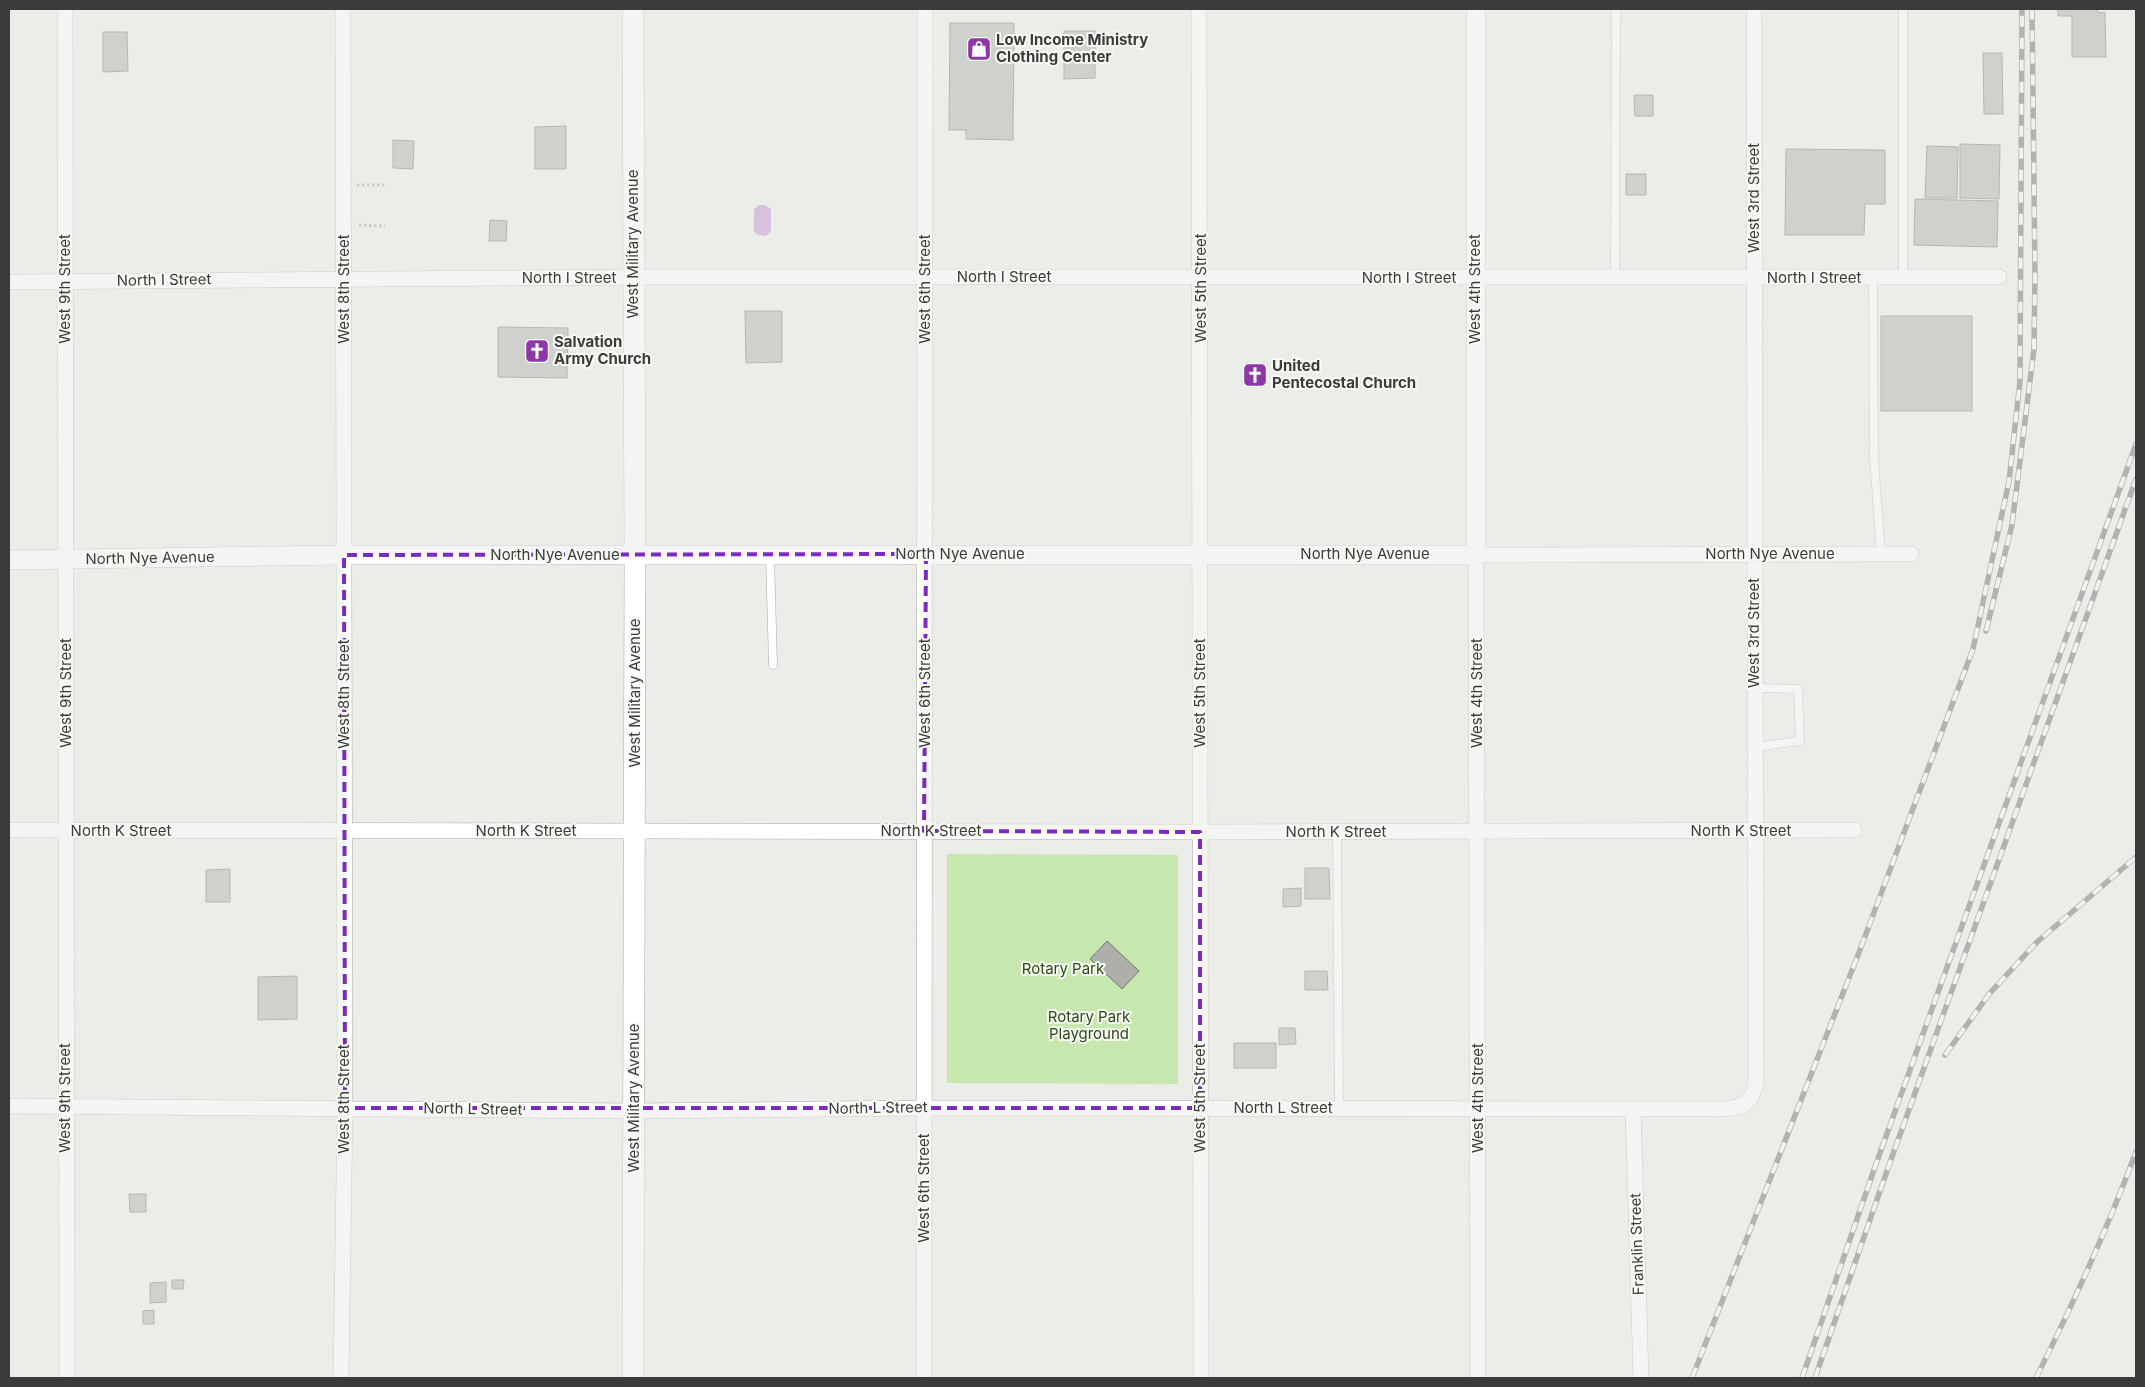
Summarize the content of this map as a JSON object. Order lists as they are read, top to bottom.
{
  "streets": {
    "main road": ["West Military Avenue"],
    "street": [
      "West 3rd Street",
      "North I Street",
      "West 5th Street",
      "West 9th Street",
      "West 8th Street",
      "West 6th Street",
      "West 4th Street",
      "North Nye Avenue",
      "North K Street",
      "North L Street",
      "Franklin Street"
    ]
  },
  "crossings": [
    ["West 3rd Street", "North I Street"],
    ["West 3rd Street", "North Nye Avenue"],
    ["West 3rd Street", "North K Street"],
    ["West 3rd Street", "North L Street"],
    ["West Military Avenue", "North I Street"],
    ["West Military Avenue", "North Nye Avenue"],
    ["West Military Avenue", "North K Street"],
    ["West Military Avenue", "North L Street"],
    ["North I Street", "West 5th Street"],
    ["North I Street", "West 9th Street"],
    ["North I Street", "West 8th Street"],
    ["North I Street", "West 6th Street"],
    ["North I Street", "West 4th Street"],
    ["West 5th Street", "North Nye Avenue"],
    ["West 5th Street", "North K Street"],
    ["West 5th Street", "North L Street"],
    ["West 9th Street", "North Nye Avenue"],
    ["West 9th Street", "North K Street"],
    ["West 9th Street", "North L Street"],
    ["West 8th Street", "North Nye Avenue"],
    ["West 8th Street", "North K Street"],
    ["West 8th Street", "North L Street"],
    ["West 6th Street", "North Nye Avenue"],
    ["West 6th Street", "North K Street"],
    ["West 6th Street", "North L Street"],
    ["West 4th Street", "North Nye Avenue"],
    ["West 4th Street", "North K Street"],
    ["West 4th Street", "North L Street"],
    ["North L Street", "Franklin Street"]
  ],
  "parks": ["Rotary Park", "Rotary Park Playground"],
  "places": {
    "shop": ["Low Income Ministry Clothing Center"],
    "church": ["Salvation Army Church", "United Pentecostal Church"]
  }
}
